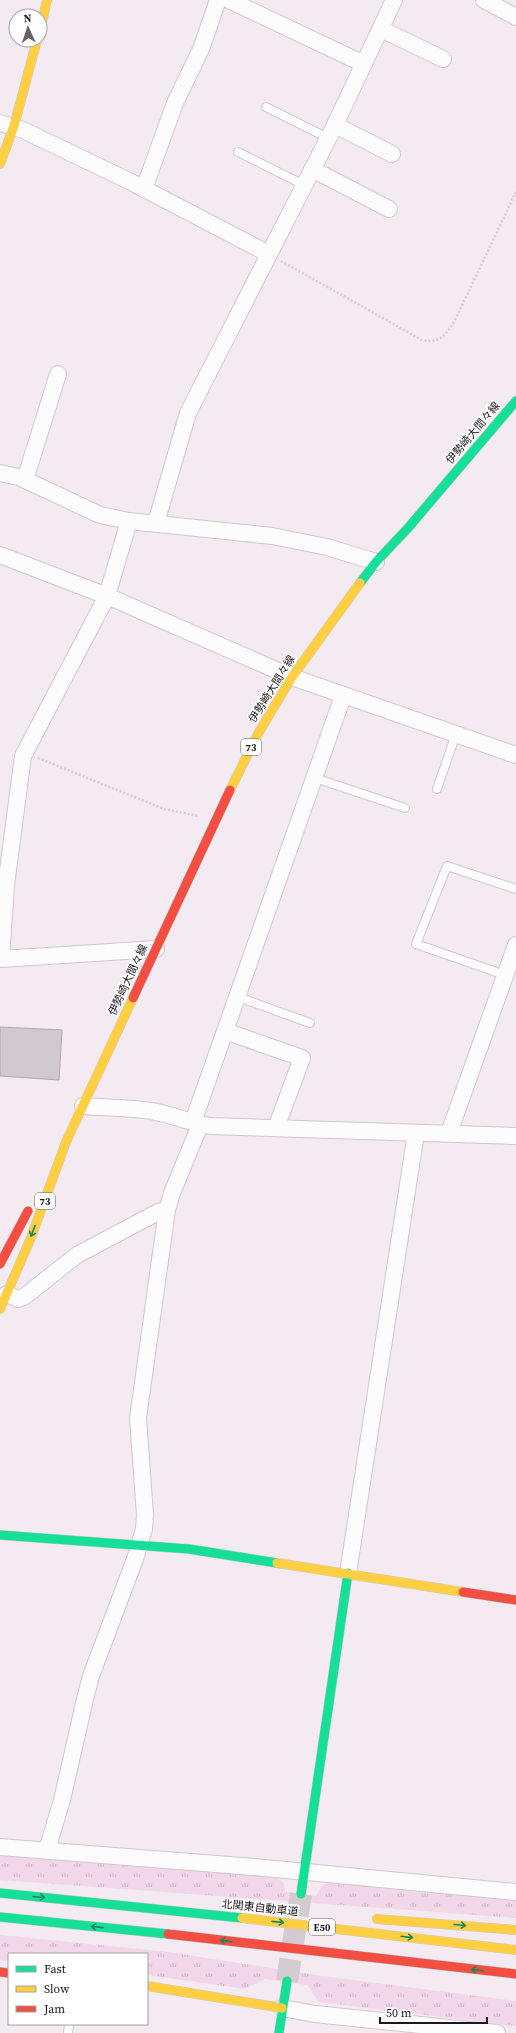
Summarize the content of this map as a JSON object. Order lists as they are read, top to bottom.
{
  "streets": {
    "main road": [
      "伊勢崎大間々線",
      "73",
      "北関東自動車道",
      "E50"
    ]
  },
  "legend": ["Fast", "Slow", "Jam"],
  "scale_bar": "50 m",
  "north": "top"
}
